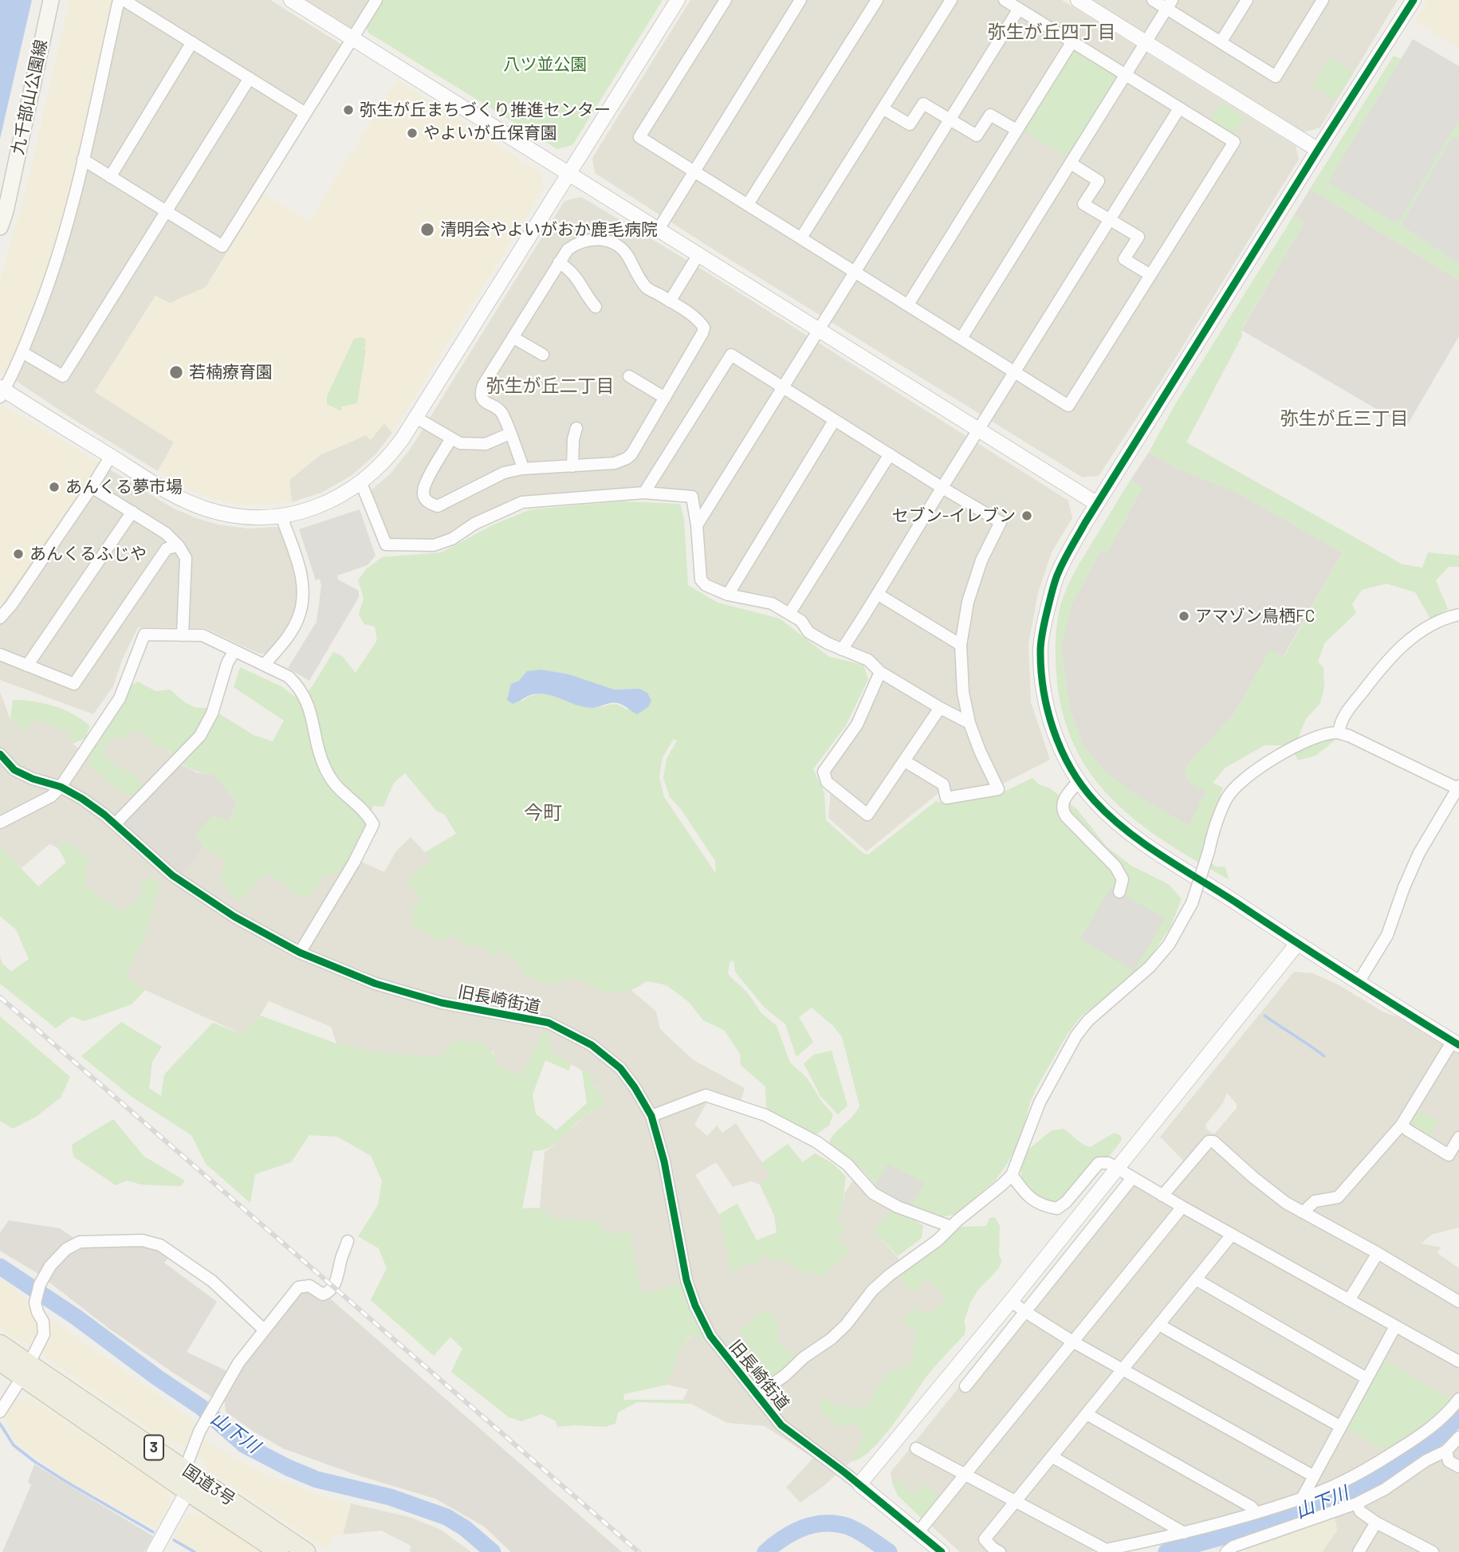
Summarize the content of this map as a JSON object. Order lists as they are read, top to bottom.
{
  "streets": {
    "highway": ["3", "国道3号"],
    "main road": ["九千部山公園線"],
    "street": ["旧長崎街道"]
  },
  "districts": [
    "弥生が丘四丁目",
    "弥生が丘二丁目",
    "弥生が丘三丁目",
    "今町"
  ],
  "water": ["山下川"],
  "parks": ["八ツ並公園"],
  "places": [
    "弥生が丘まちづくり推進センター",
    "やよいが丘保育園",
    "清明会やよいがおか鹿毛病院",
    "若楠療育園",
    "あんくる夢市場",
    "セブン-イレブン",
    "あんくるふじや",
    "アマゾン鳥栖FC"
  ]
}
